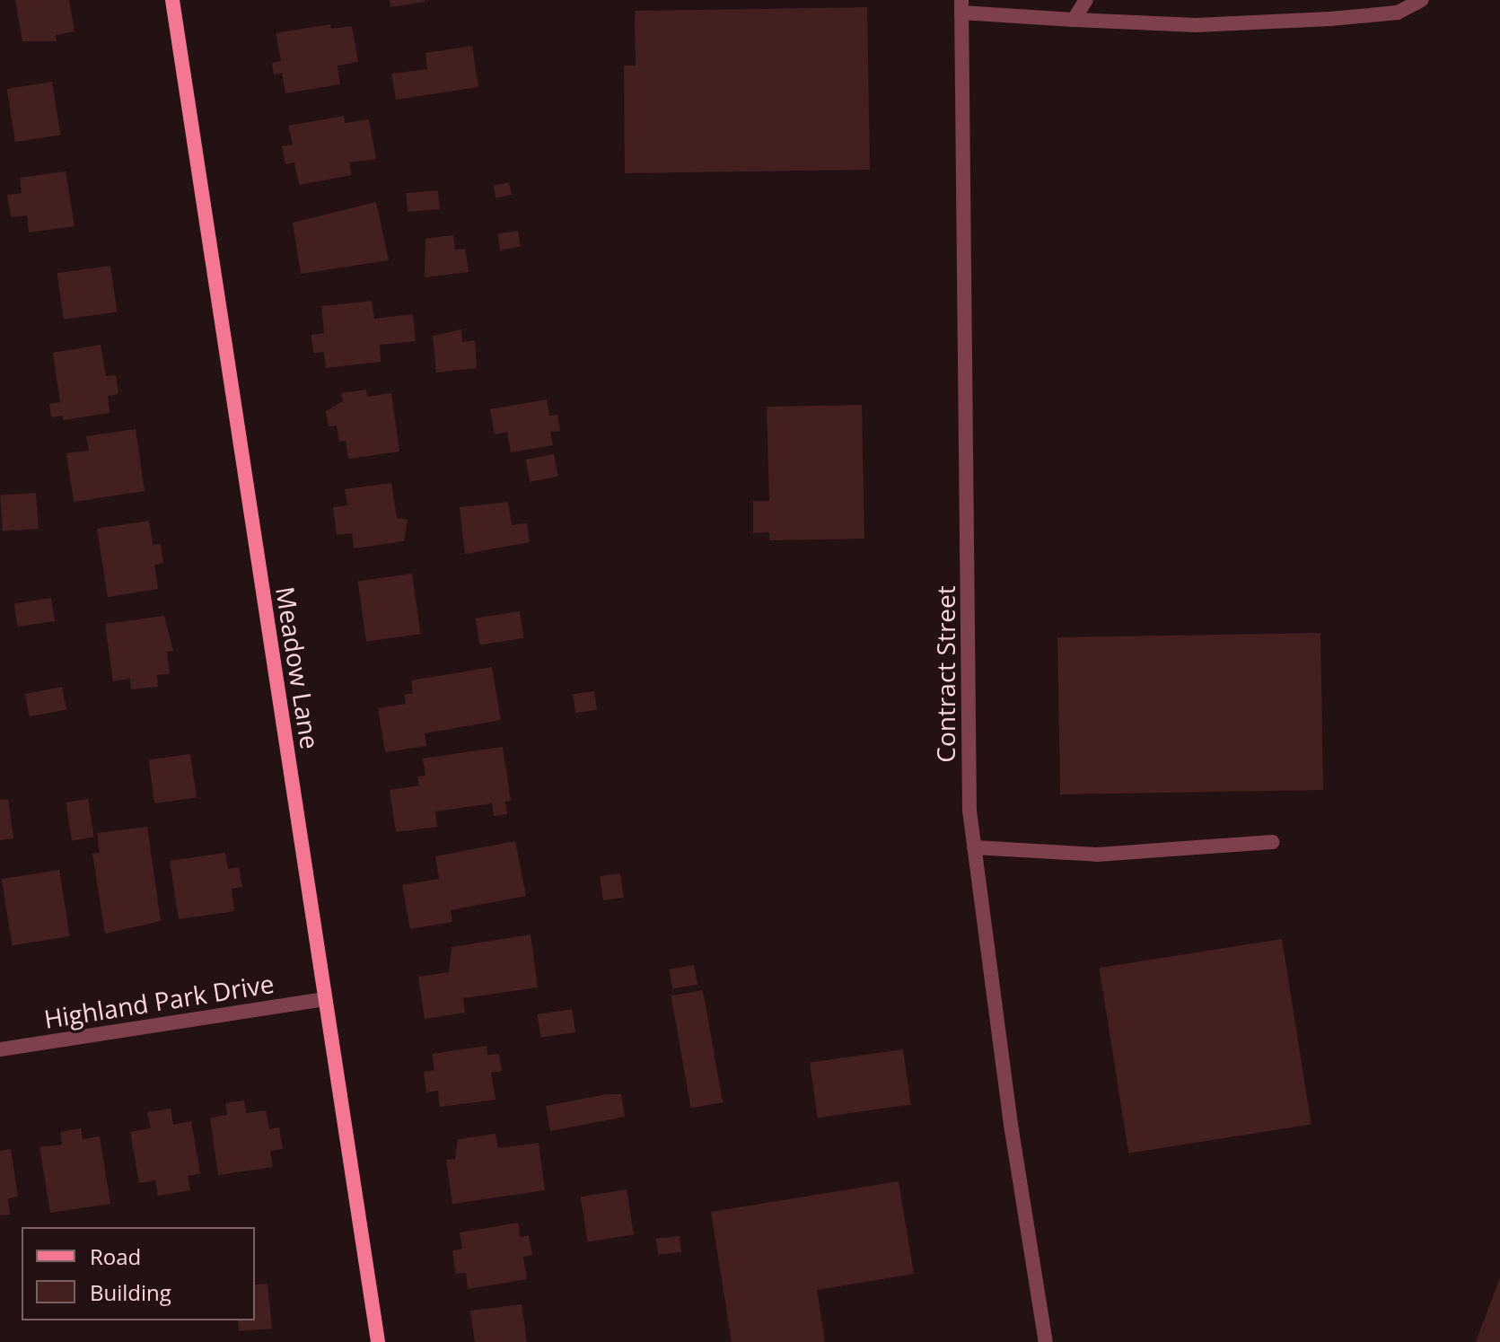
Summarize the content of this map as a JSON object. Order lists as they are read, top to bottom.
{
  "streets": {
    "street": ["Meadow Lane", "Contract Street", "Highland Park Drive"]
  },
  "crossings": [
    ["Meadow Lane", "Highland Park Drive"]
  ],
  "legend": ["Road", "Building"]
}
